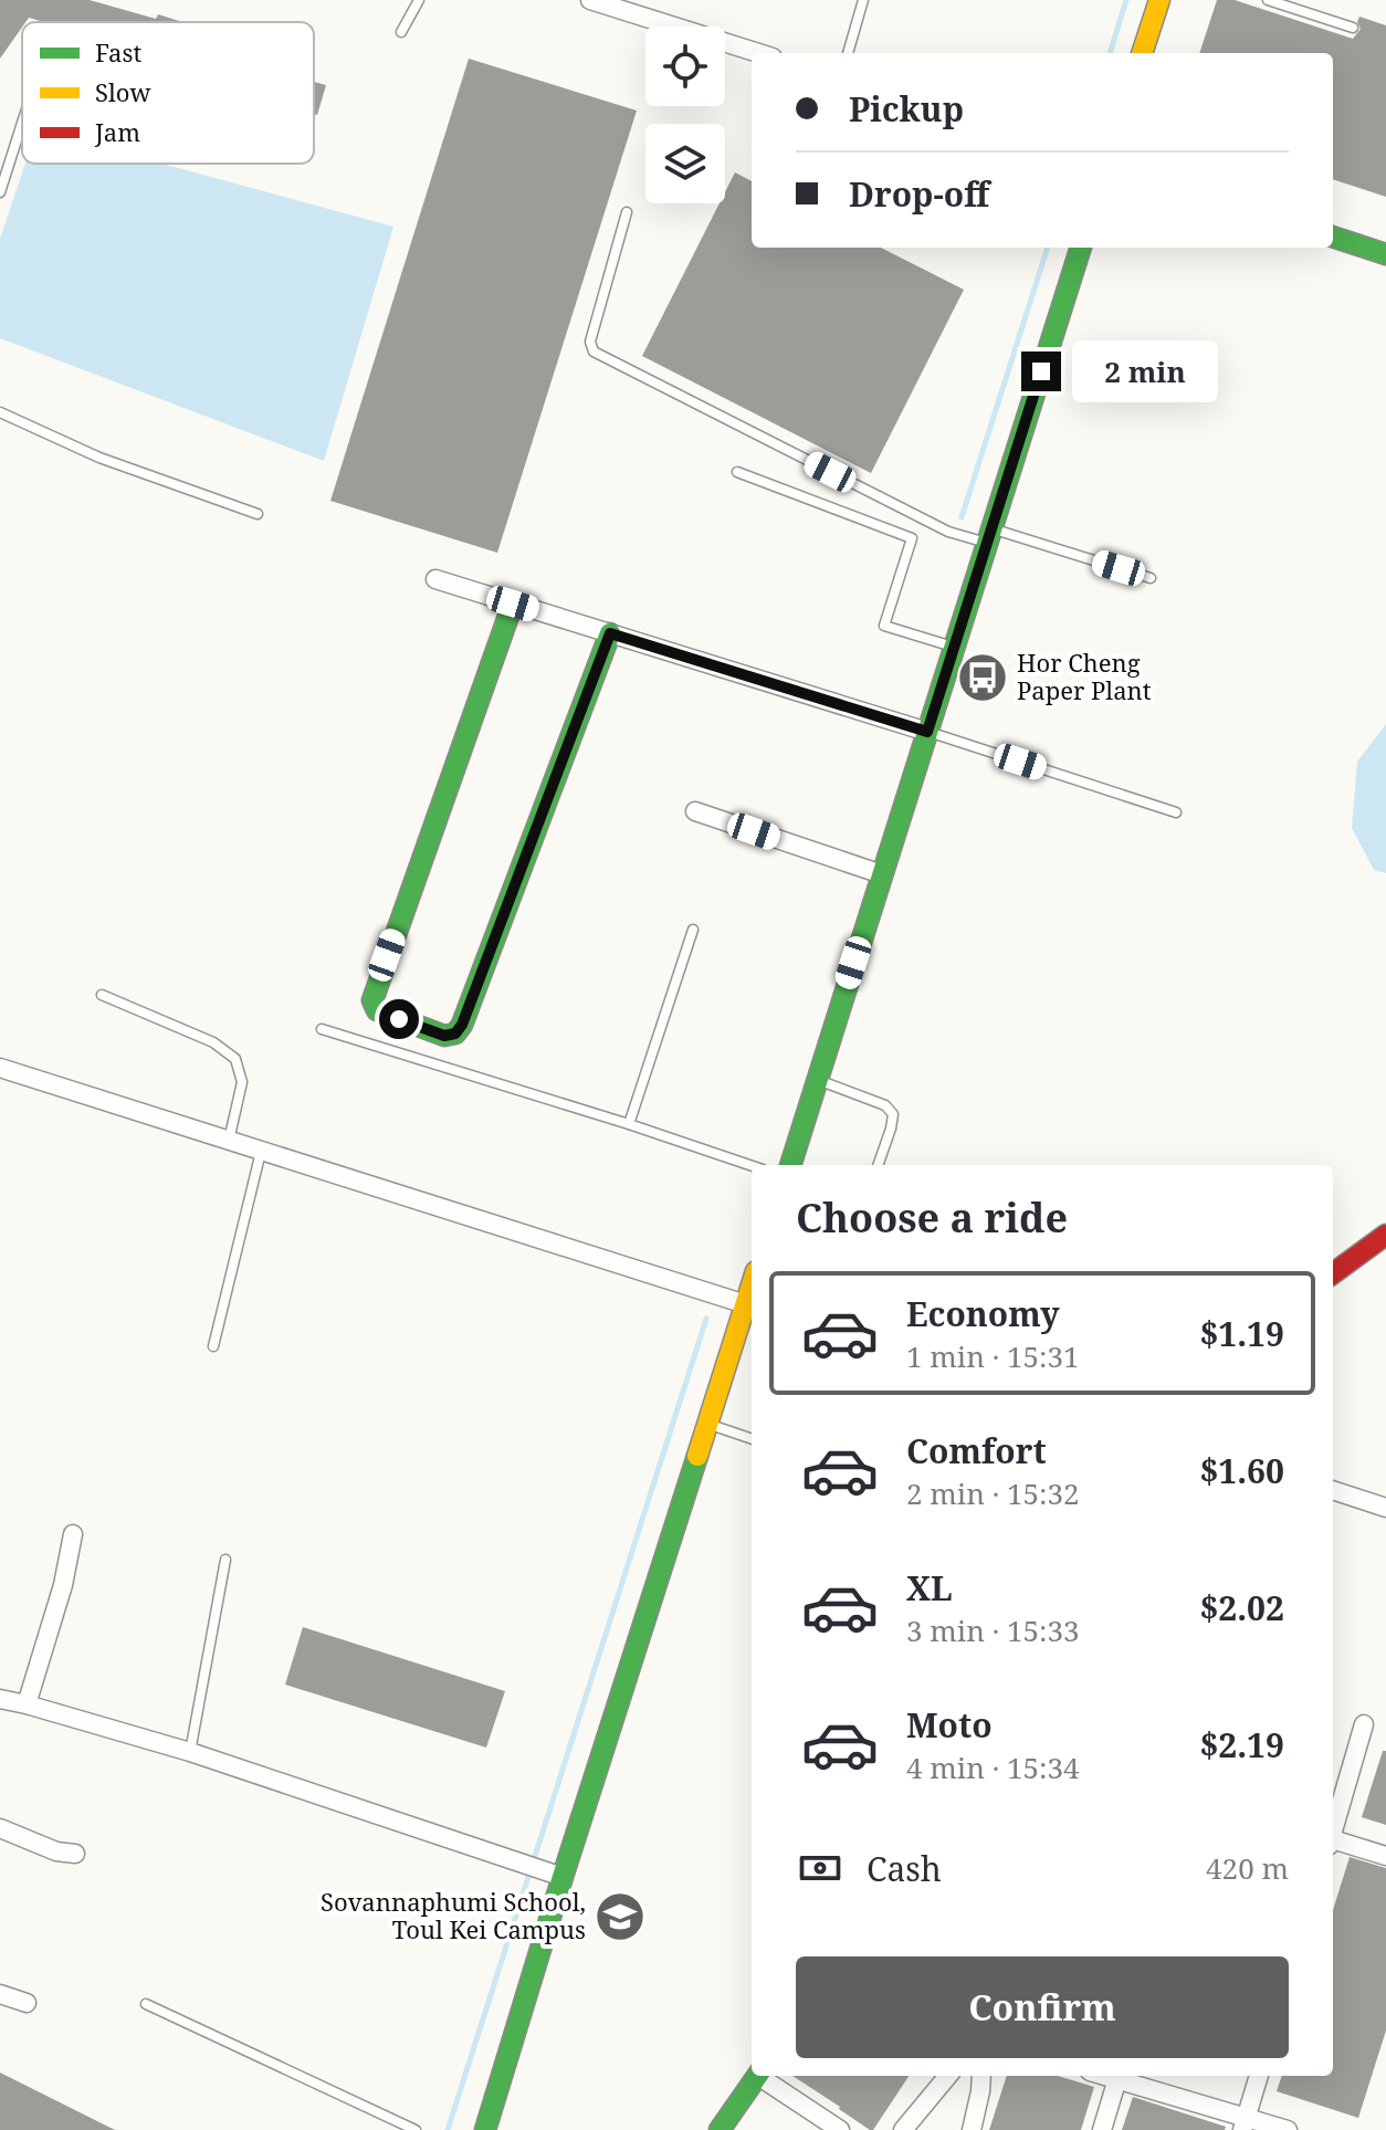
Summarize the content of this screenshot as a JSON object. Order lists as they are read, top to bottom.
{
  "places": {
    "bus stop": ["Hor Cheng Paper Plant"],
    "school or university": ["Sovannaphumi School, Toul Kei Campus"]
  },
  "legend": ["Fast", "Slow", "Jam"],
  "page": {
    "banner": ["Pickup", "Drop-off"],
    "bubble": "2 min",
    "heading": "Choose a ride",
    "list": [
      {
        "name": "Economy",
        "note": "1 min · 15:31",
        "value": "$1.19"
      },
      {
        "name": "Comfort",
        "note": "2 min · 15:32",
        "value": "$1.60"
      },
      {
        "name": "XL",
        "note": "3 min · 15:33",
        "value": "$2.02"
      },
      {
        "name": "Moto",
        "note": "4 min · 15:34",
        "value": "$2.19"
      }
    ],
    "pay": ["Cash", "420 m"],
    "buttons": "Confirm"
  }
}
